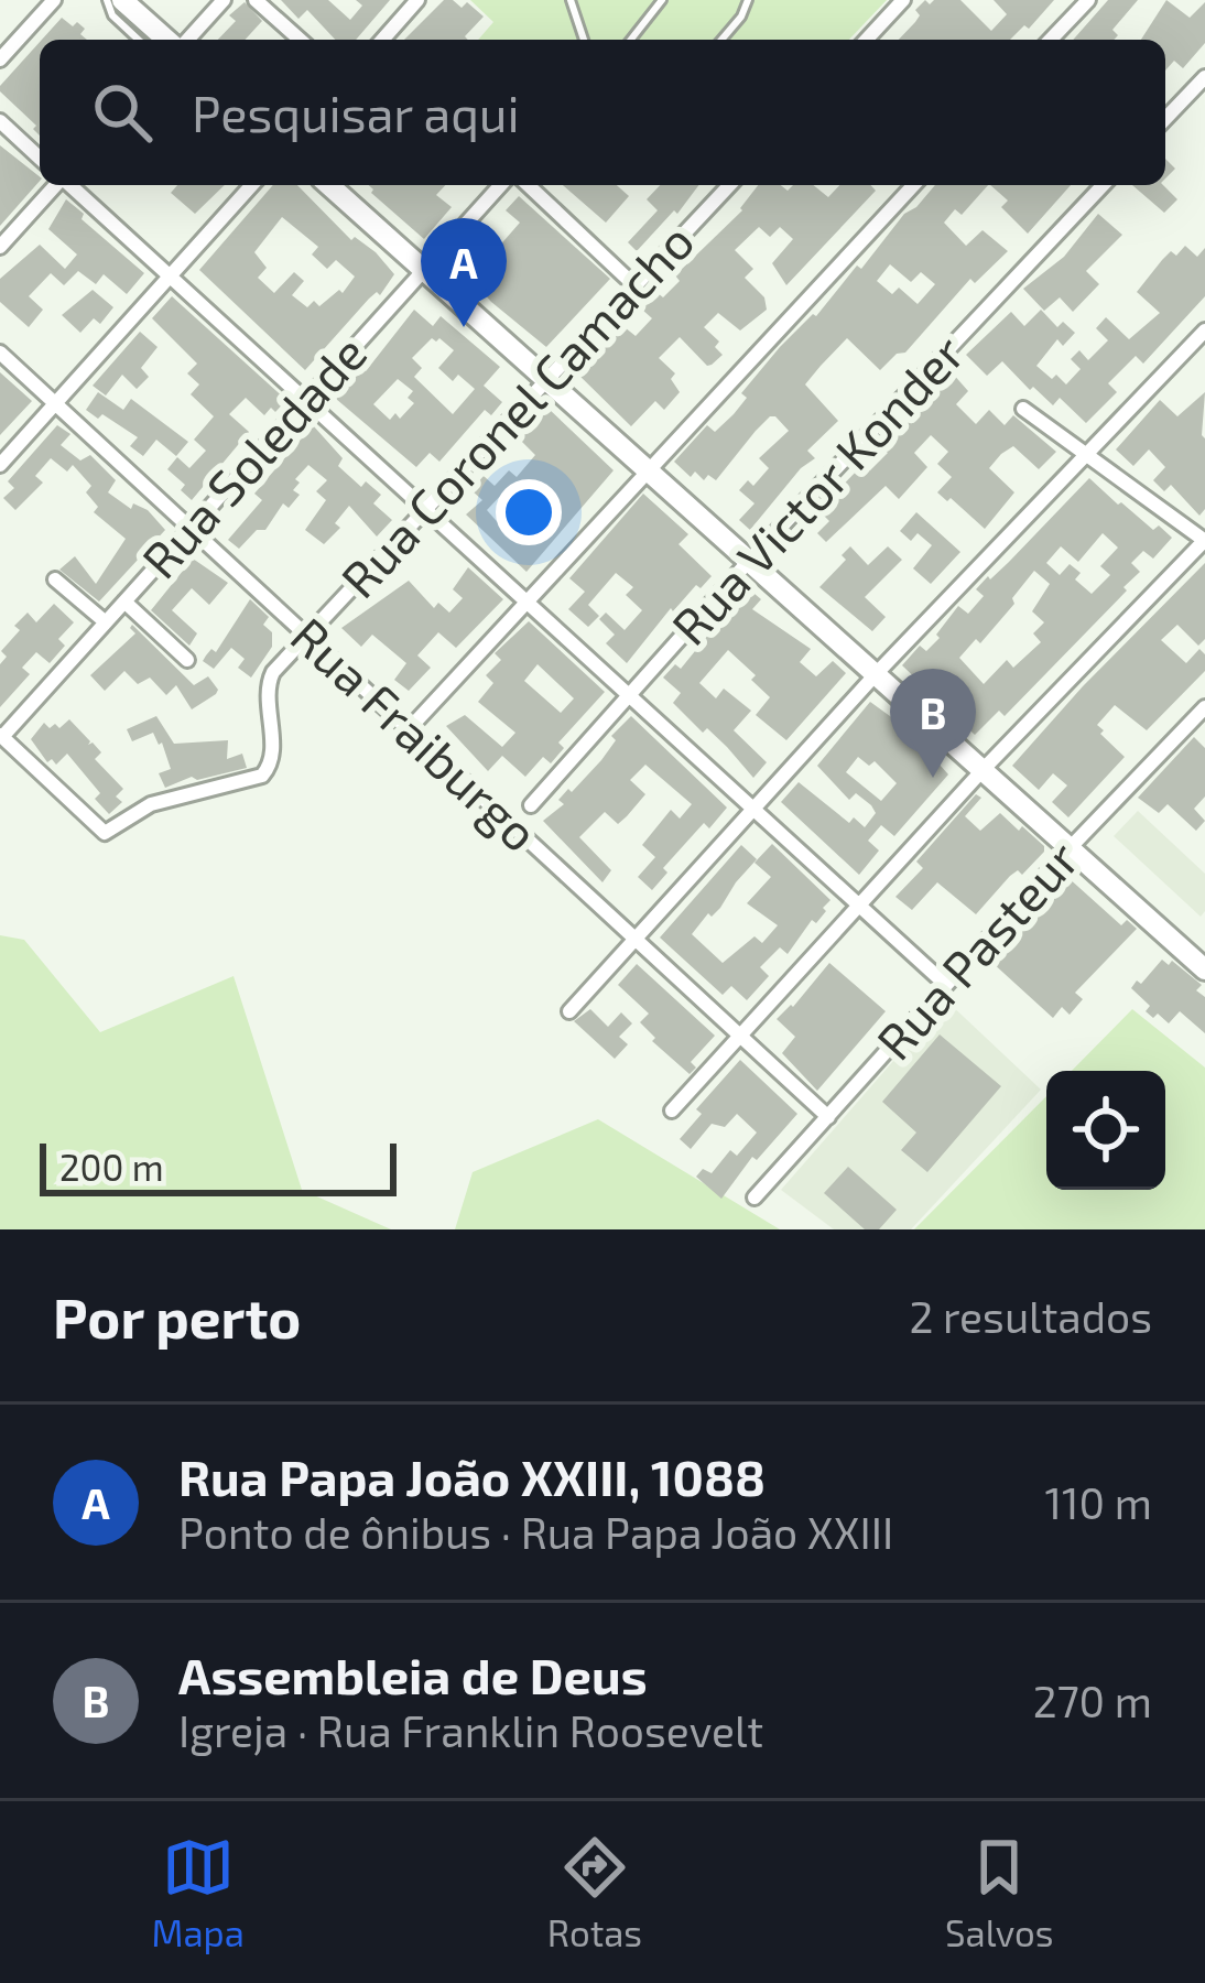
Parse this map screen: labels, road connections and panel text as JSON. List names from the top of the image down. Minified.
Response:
{"streets":{"street":["Rua Coronel Camacho","Rua Soledade","Rua Victor Konder","Rua Fraiburgo","Rua Pasteur"]},"crossings":[["Rua Coronel Camacho","Rua Soledade"],["Rua Coronel Camacho","Rua Fraiburgo"],["Rua Soledade","Rua Fraiburgo"],["Rua Fraiburgo","Rua Pasteur"]],"scale_bar":"200 m","page":{"search":"Pesquisar aqui","pins":["A","B"],"scale":"200 m","heading":["Por perto","2 resultados"],"list":[{"mark":"A","name":"Rua Papa João XXIII, 1088","note":"Ponto de ônibus · Rua Papa João XXIII","value":"110 m"},{"mark":"B","name":"Assembleia de Deus","note":"Igreja · Rua Franklin Roosevelt","value":"270 m"}],"nav":["Mapa","Rotas","Salvos"]}}
